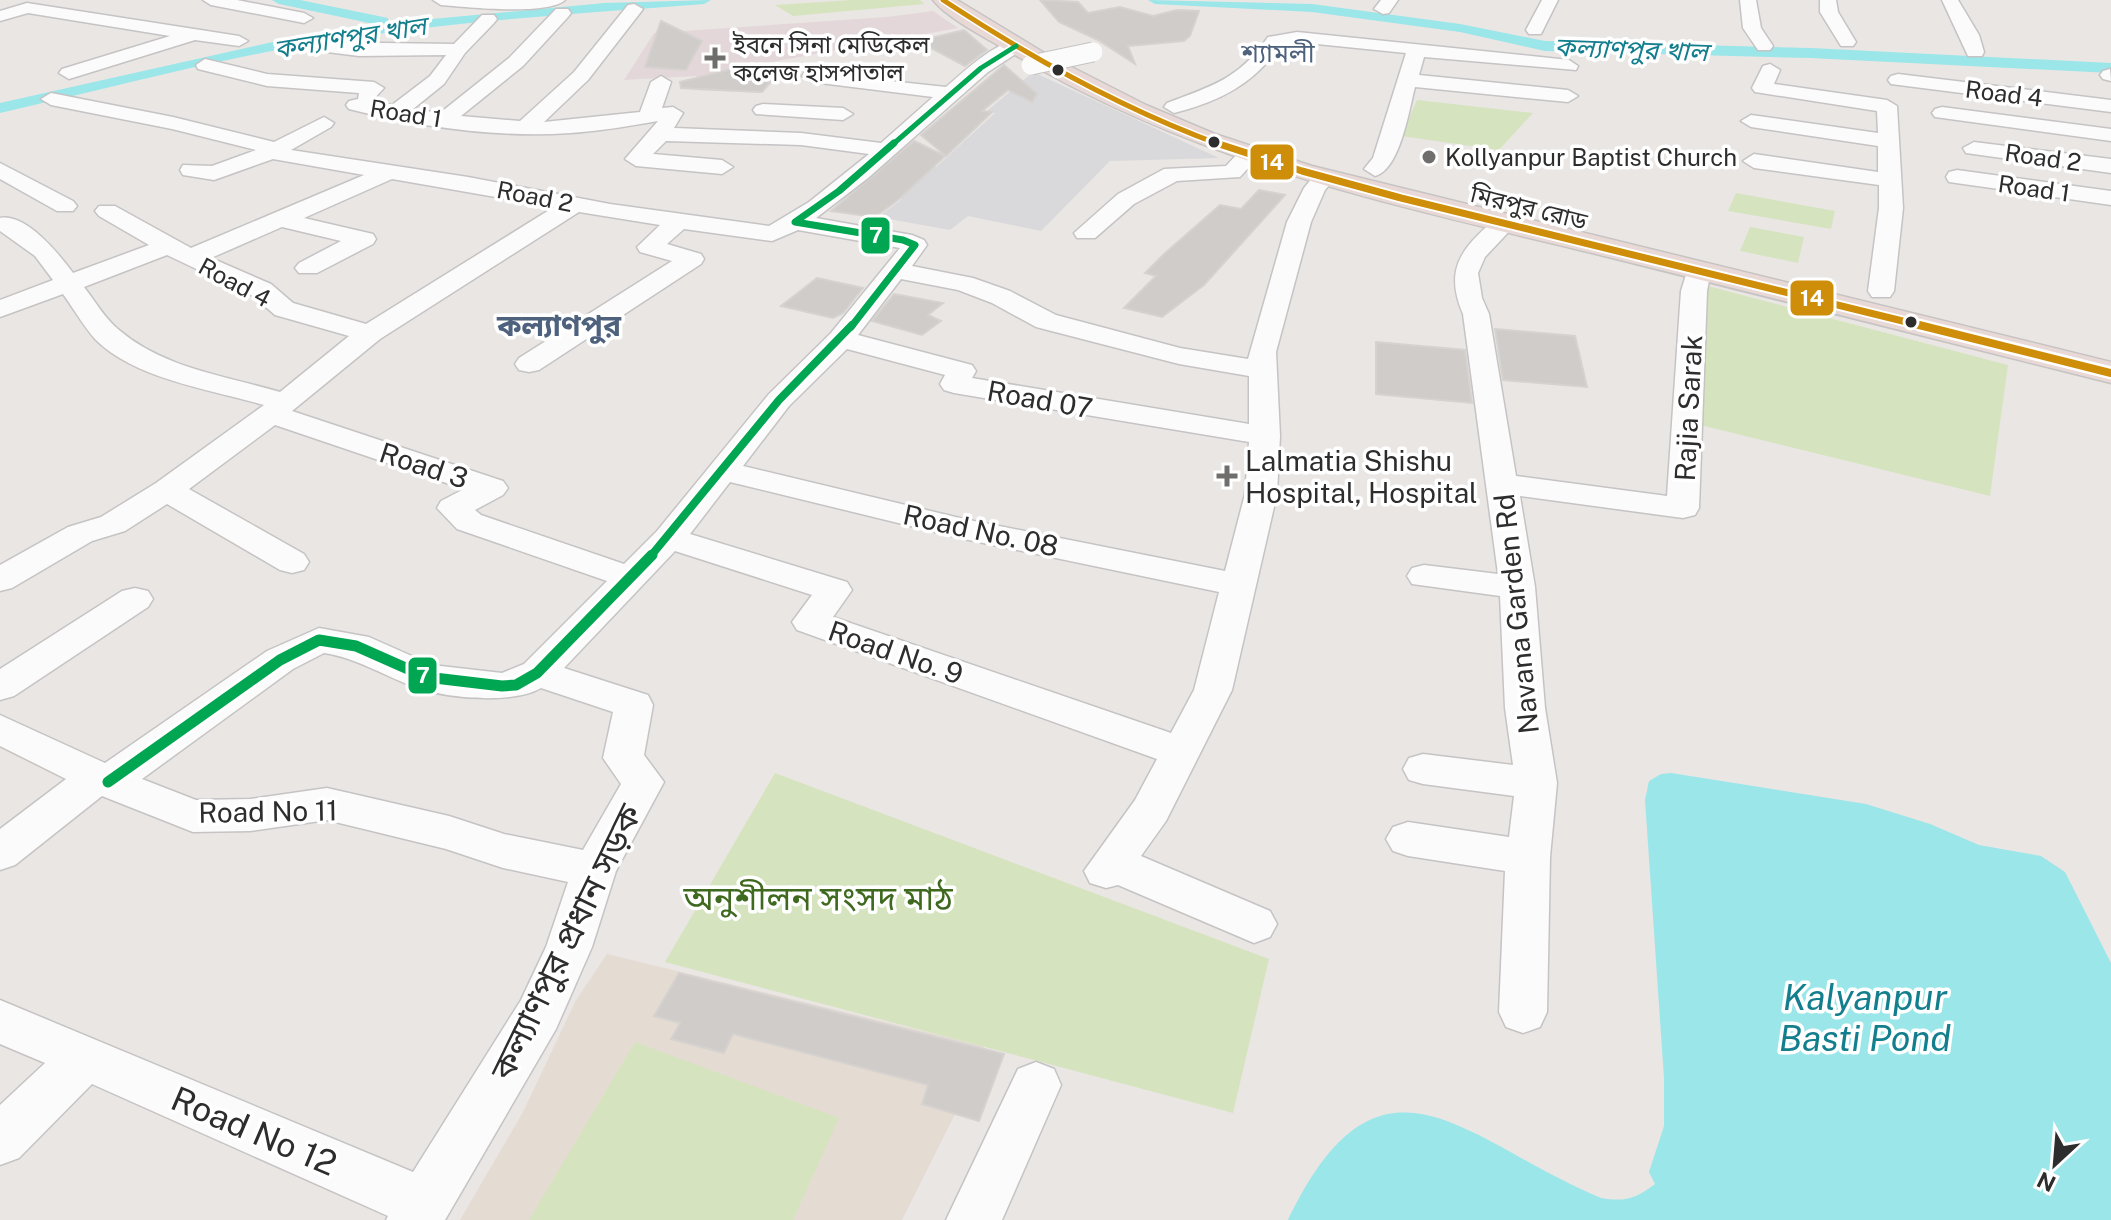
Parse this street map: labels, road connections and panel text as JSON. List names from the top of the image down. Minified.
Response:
{"streets":{"highway":["মিরপুর রোড"],"street":["Road 4","Road 1","Road 2","Road 07","Rajia Sarak","Road 3","Road No. 08","Navana Garden Rd","Road No. 9","Road No 11","কল্যাণপুর প্রধান সড়ক","Road No 12"]},"crossings":[["মিরপুর রোড","Rajia Sarak"],["মিরপুর রোড","Navana Garden Rd"],["Rajia Sarak","Navana Garden Rd"],["Road No 11","কল্যাণপুর প্রধান সড়ক"],["কল্যাণপুর প্রধান সড়ক","Road No 12"]],"districts":["শ্যামলী","কল্যাণপুর"],"water":["কল্যাণপুর খাল","Kalyanpur Basti Pond"],"parks":["অনুশীলন সংসদ মাঠ"],"places":{"health":["ইবনে সিনা মেডিকেল কলেজ হাসপাতাল","Lalmatia Shishu Hospital, Hospital"],"other":["Kollyanpur Baptist Church"]},"lines":["transit line 14","transit line 7"],"north":"bottom left"}
